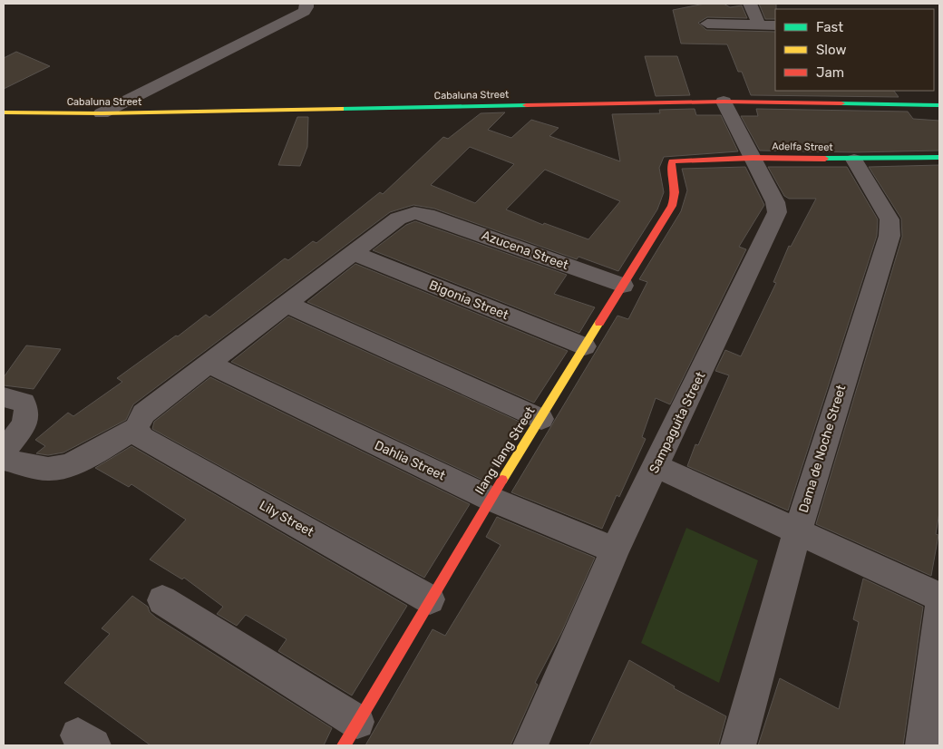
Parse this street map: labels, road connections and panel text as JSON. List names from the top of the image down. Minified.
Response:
{"streets":{"main road":["Cabaluna Street","Adelfa Street","Ilang Ilang Street"],"street":["Azucena Street","Bigonia Street","Sampaguita Street","Dama de Noche Street","Dahlia Street","Lily Street"]},"crossings":[["Cabaluna Street","Sampaguita Street"],["Adelfa Street","Sampaguita Street"],["Adelfa Street","Dama de Noche Street"],["Adelfa Street","Ilang Ilang Street"],["Azucena Street","Bigonia Street"],["Azucena Street","Ilang Ilang Street"],["Bigonia Street","Ilang Ilang Street"],["Sampaguita Street","Dahlia Street"],["Ilang Ilang Street","Dahlia Street"],["Ilang Ilang Street","Lily Street"]],"legend":["Fast","Slow","Jam"]}
